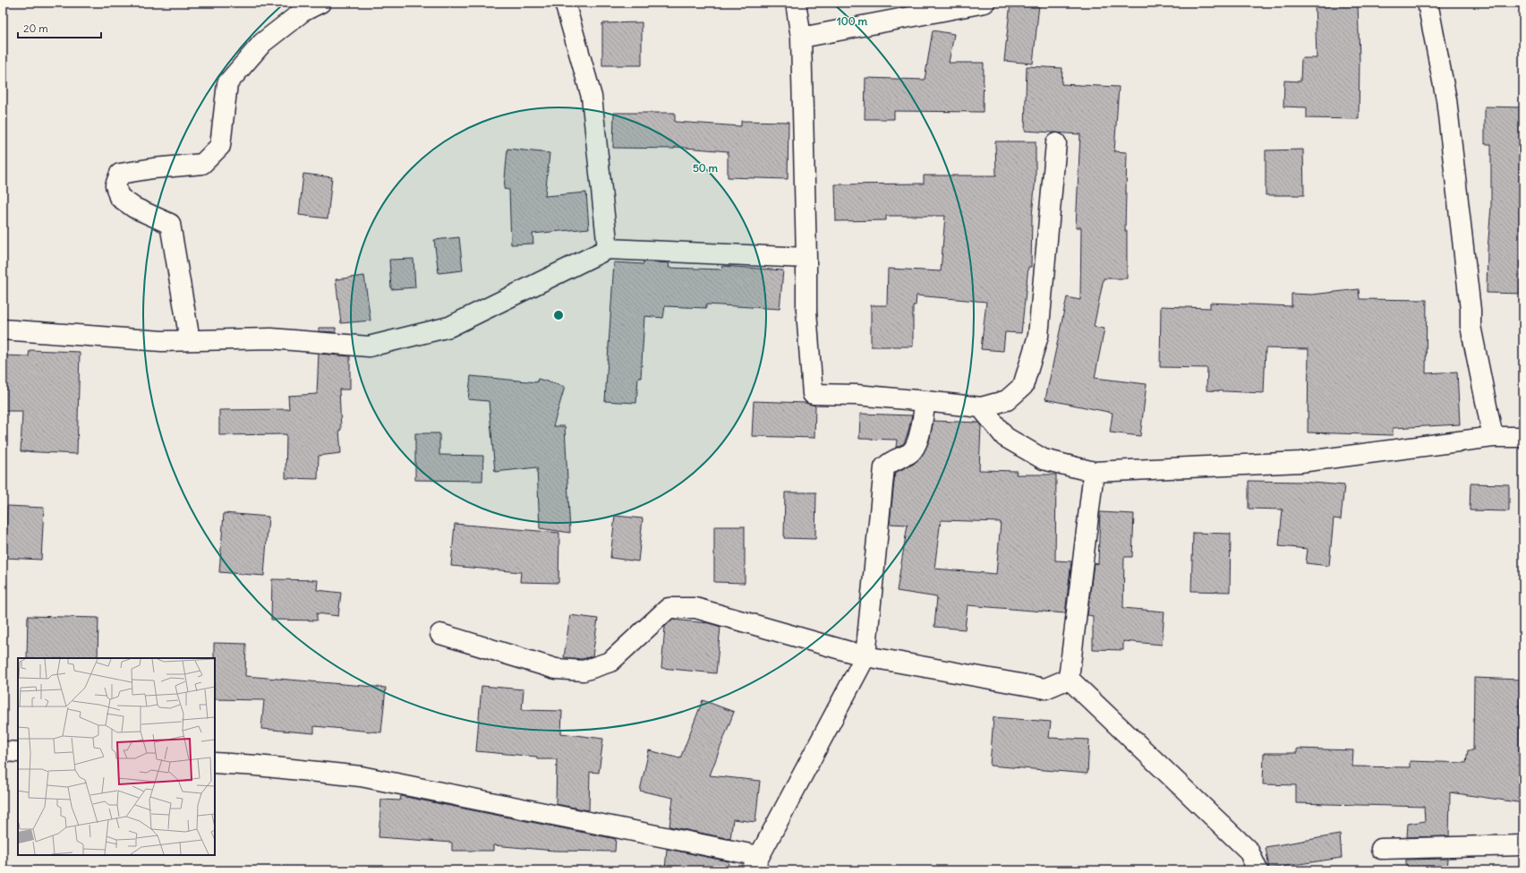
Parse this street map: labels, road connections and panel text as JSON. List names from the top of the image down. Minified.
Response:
{"scale_bar":"20 m","rings":["100 m","50 m"]}
